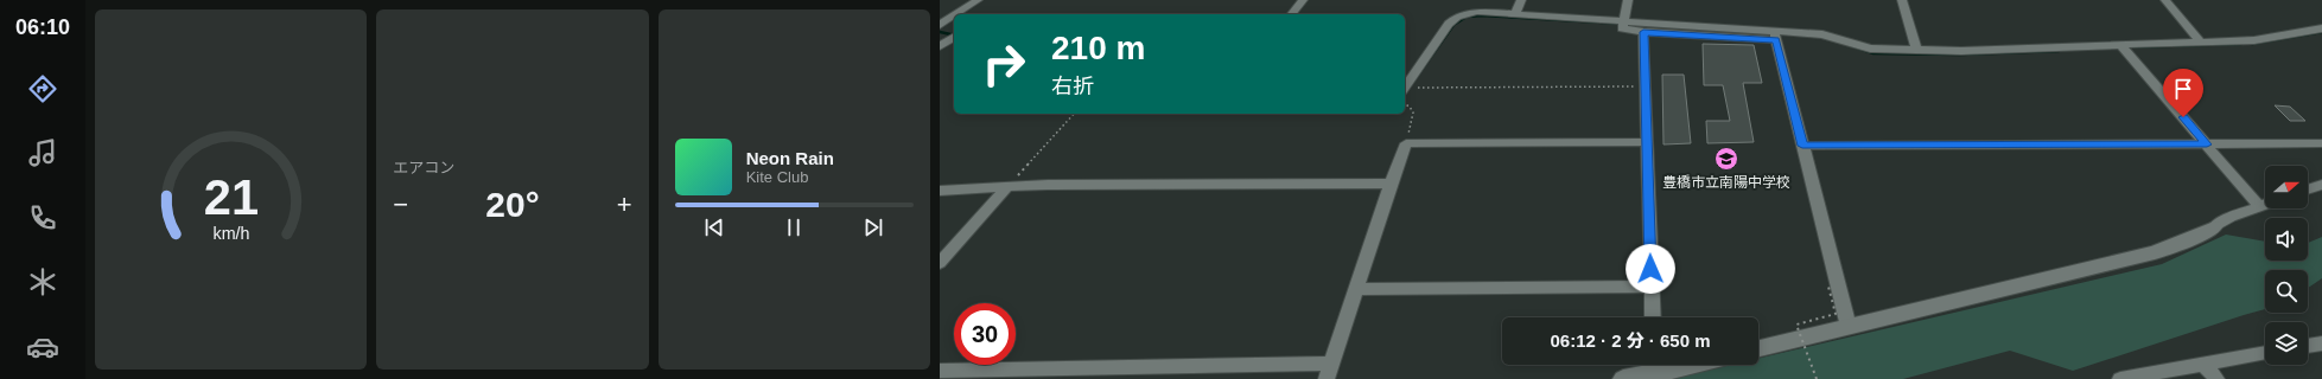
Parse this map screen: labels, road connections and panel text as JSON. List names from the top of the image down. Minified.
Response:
{"places":{"school or university":["豊橋市立南陽中学校"]},"north":"right","page":{"tabs":"06:10","tile":"エアコン","turn":["210 m","右折"],"song":["Neon Rain","Kite Club"],"heat":["−","20°","+"],"limit":"30","trip":"06:12 · 2 分 · 650 m","gauge":["21","km/h"]}}
